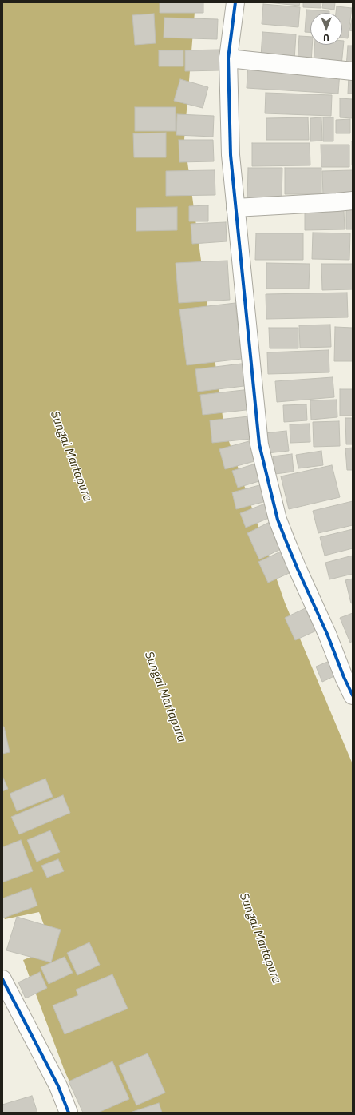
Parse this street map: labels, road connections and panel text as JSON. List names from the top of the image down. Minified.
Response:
{"water":["Sungai Martapura"],"north":"bottom"}
